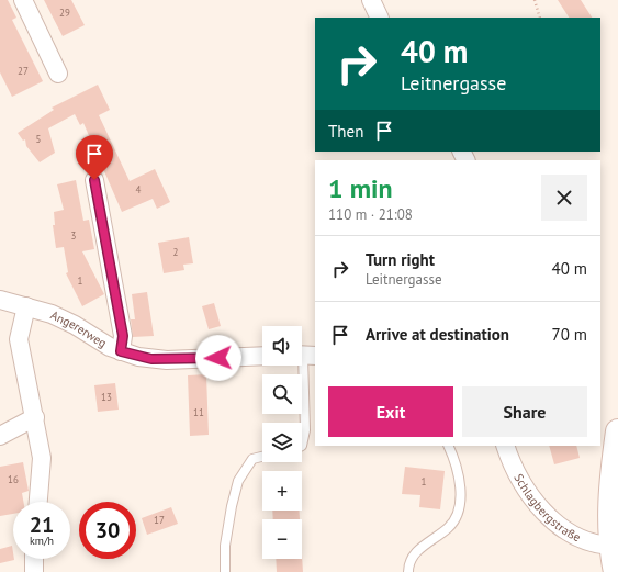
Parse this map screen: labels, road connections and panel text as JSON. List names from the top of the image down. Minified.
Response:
{"streets":{"street":["Angererweg","Schlagbergstraße"]},"house_numbers":["29","27","5","4","3","2","1","13","11","16","1","17"],"page":{"turn":["40 m","Leitnergasse"],"then":"Then","heading":["1 min","110 m · 21:08"],"list":[{"name":"Turn right","note":"Leitnergasse","value":"40 m"},{"name":"Arrive at destination","value":"70 m"}],"map_buttons":["+","−"],"buttons":["Exit","Share"],"speed":"21 km/h","limit":"30"}}
